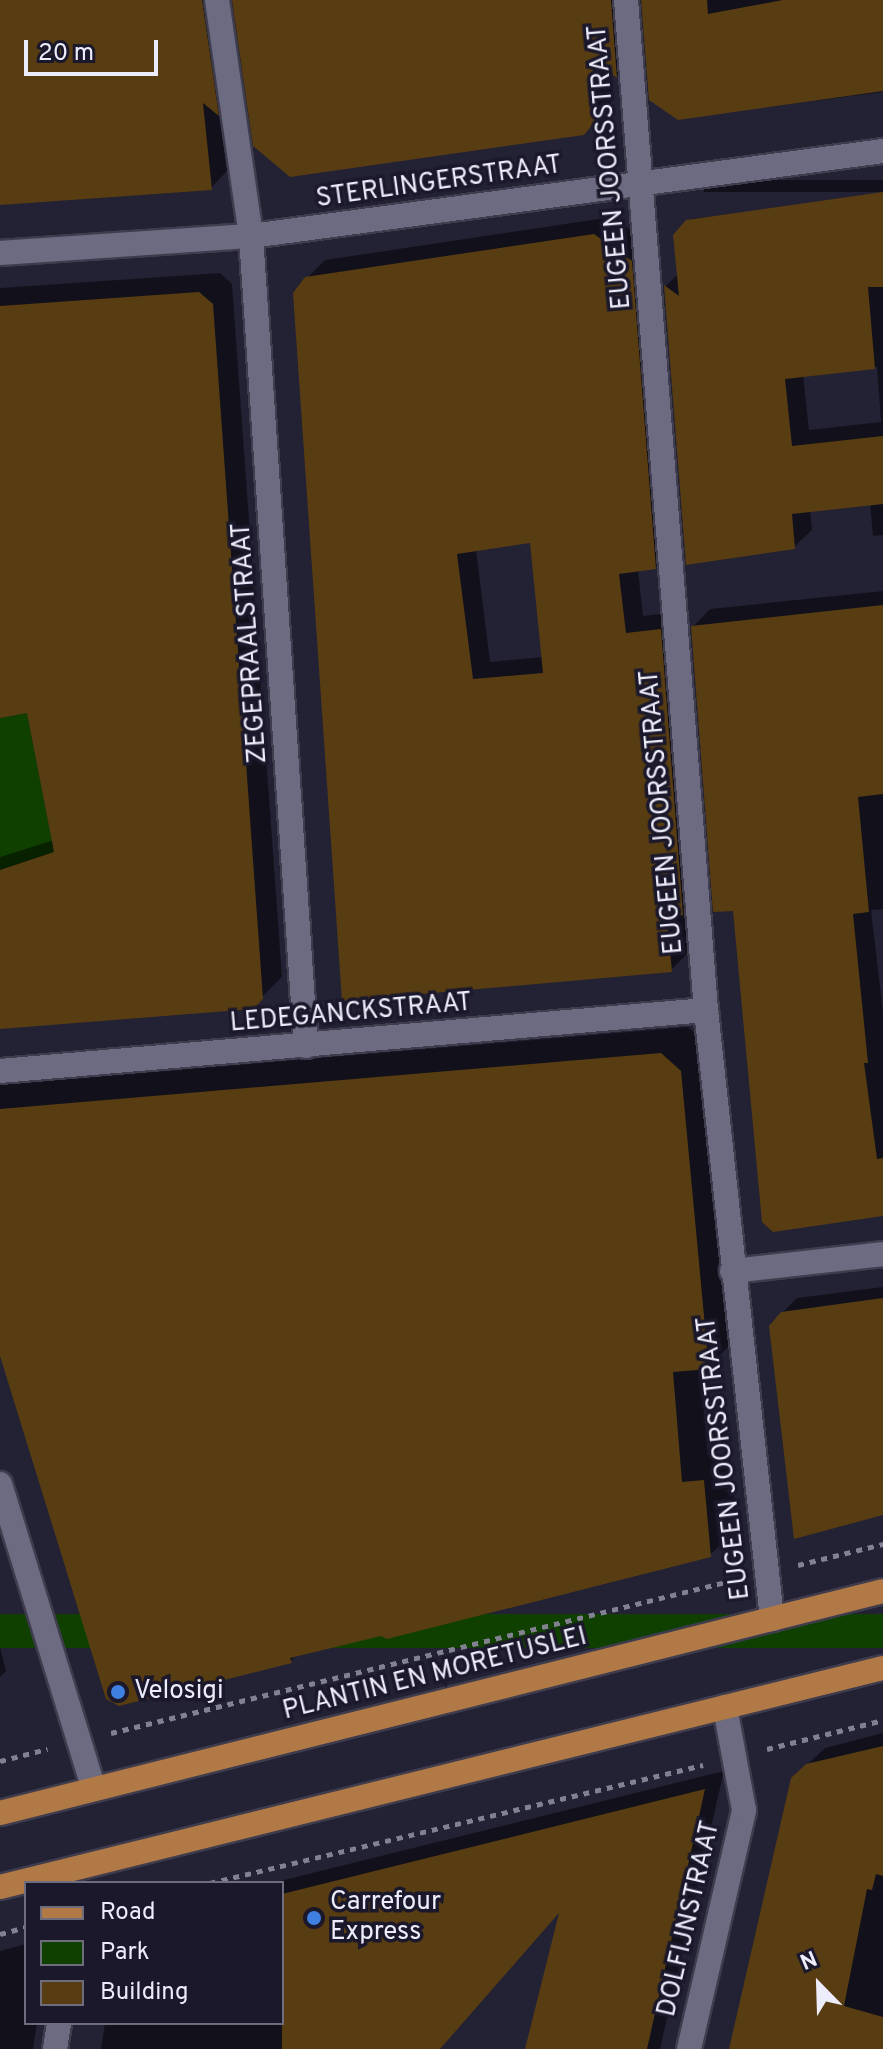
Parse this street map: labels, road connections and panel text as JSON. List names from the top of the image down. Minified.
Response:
{"streets":{"main road":["PLANTIN EN MORETUSLEI"],"street":["EUGEEN JOORSSTRAAT","STERLINGERSTRAAT","ZEGEPRAALSTRAAT","LEDEGANCKSTRAAT","DOLFIJNSTRAAT"]},"crossings":[["EUGEEN JOORSSTRAAT","STERLINGERSTRAAT"],["EUGEEN JOORSSTRAAT","LEDEGANCKSTRAAT"],["EUGEEN JOORSSTRAAT","PLANTIN EN MORETUSLEI"],["STERLINGERSTRAAT","ZEGEPRAALSTRAAT"],["ZEGEPRAALSTRAAT","LEDEGANCKSTRAAT"]],"places":["Velosigi","Carrefour Express"],"legend":["Road","Park","Building"],"scale_bar":"20 m","north":"top left"}
